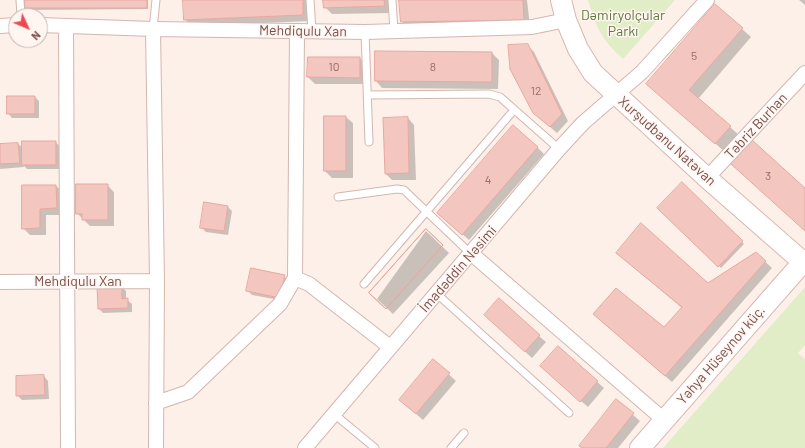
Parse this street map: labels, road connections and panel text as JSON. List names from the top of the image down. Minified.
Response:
{"streets":{"main road":["Xurşudbanu Natəvan","Yəhya Hüseynov küç."],"street":["Mehdiqulu Xan","Təbriz Burhan","İmadəddin Nəsimi"]},"crossings":[["Mehdiqulu Xan","Xurşudbanu Natəvan"],["Təbriz Burhan","Xurşudbanu Natəvan"],["Xurşudbanu Natəvan","İmadəddin Nəsimi"],["Xurşudbanu Natəvan","Yəhya Hüseynov küç."]],"parks":["Dəmiryolçular Parkı"],"house_numbers":["5","10","8","12","3","4"],"north":"bottom right"}
